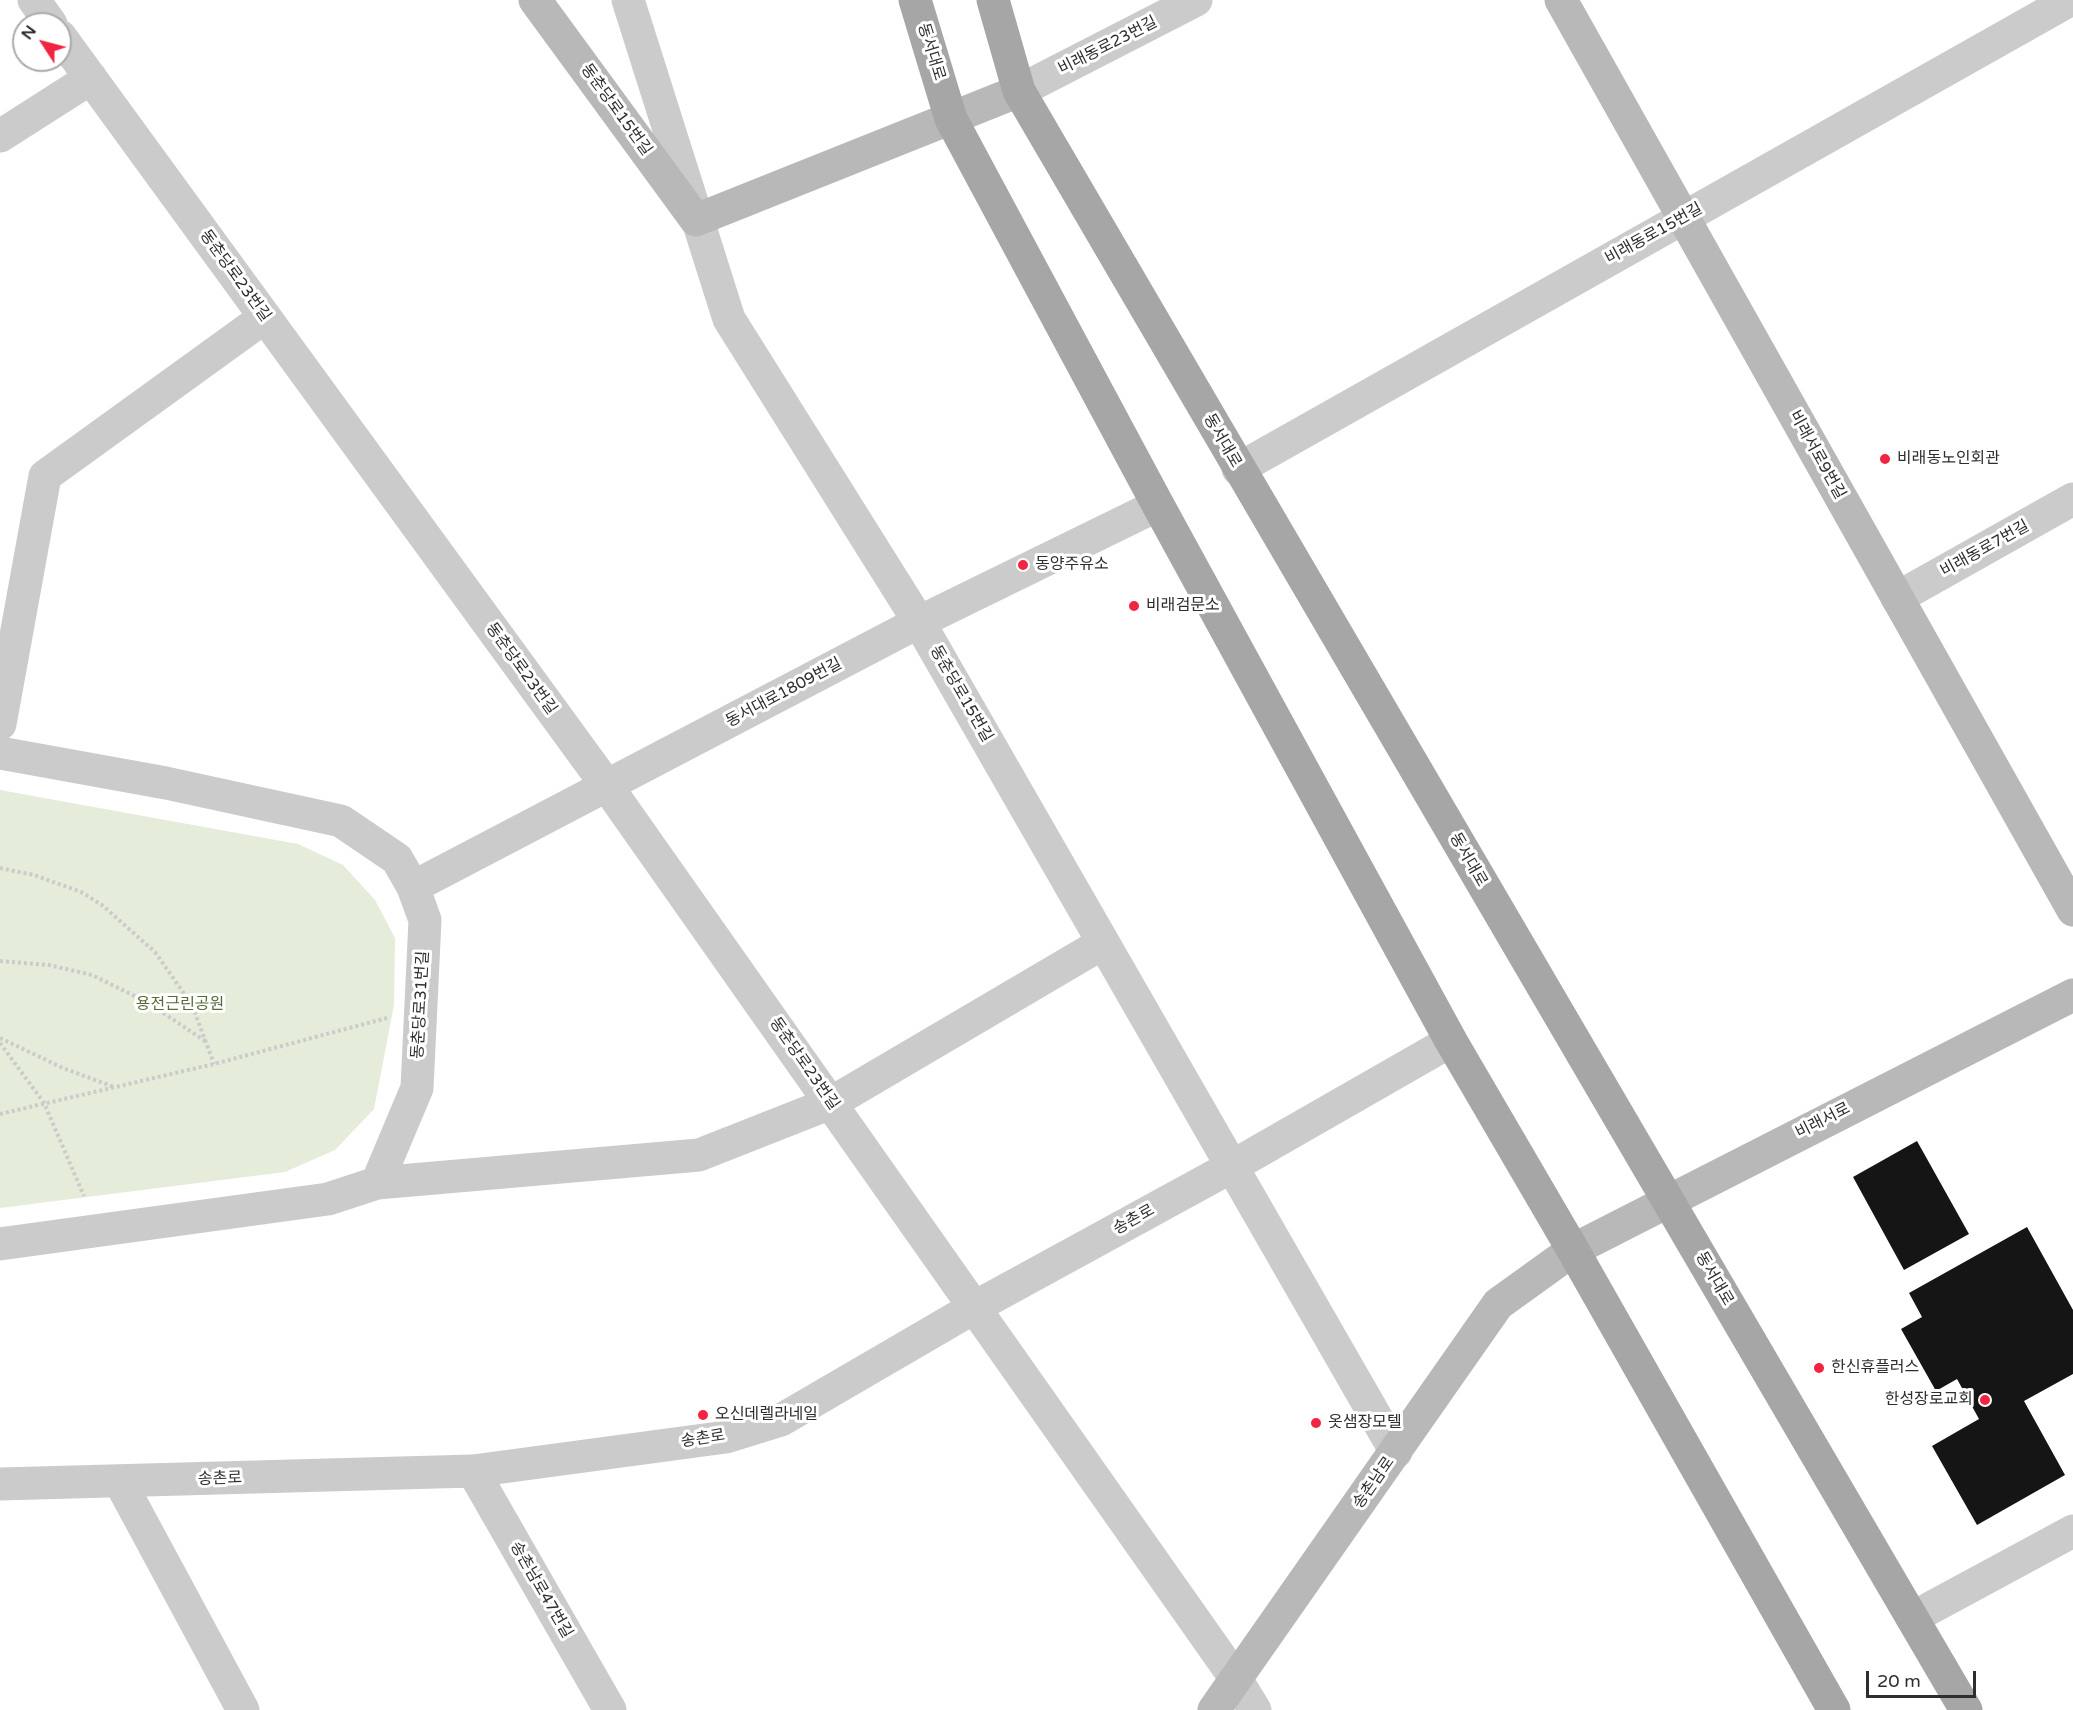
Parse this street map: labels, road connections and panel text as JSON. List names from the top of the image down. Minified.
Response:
{"streets":{"main road":["동서대로"],"street":["비래동로23번길","동춘당로15번길","비래동로15번길","동춘당로23번길","비래서로9번길","비래동로7번길","동서대로1809번길","동춘당로31번길","비래서로","송촌로","송촌남로","송촌남로47번길"]},"crossings":[["비래동로23번길","동서대로"],["동서대로","비래동로15번길"],["동서대로","동서대로1809번길"],["동서대로","비래서로"],["동서대로","송촌로"],["동서대로","송촌남로"],["동춘당로15번길","동서대로1809번길"],["동춘당로15번길","송촌로"],["동춘당로15번길","송촌남로"],["비래동로15번길","비래서로9번길"],["동춘당로23번길","동서대로1809번길"],["동춘당로23번길","송촌로"],["비래서로9번길","비래동로7번길"],["동서대로1809번길","동춘당로31번길"],["비래서로","송촌남로"],["송촌로","송촌남로47번길"]],"parks":["용전근린공원"],"places":["비래동노인회관","동양주유소","비래검문소","한신휴플러스","한성장로교회","오신데렐라네일","옷샘장모텔"],"scale_bar":"20 m","north":"top left"}
